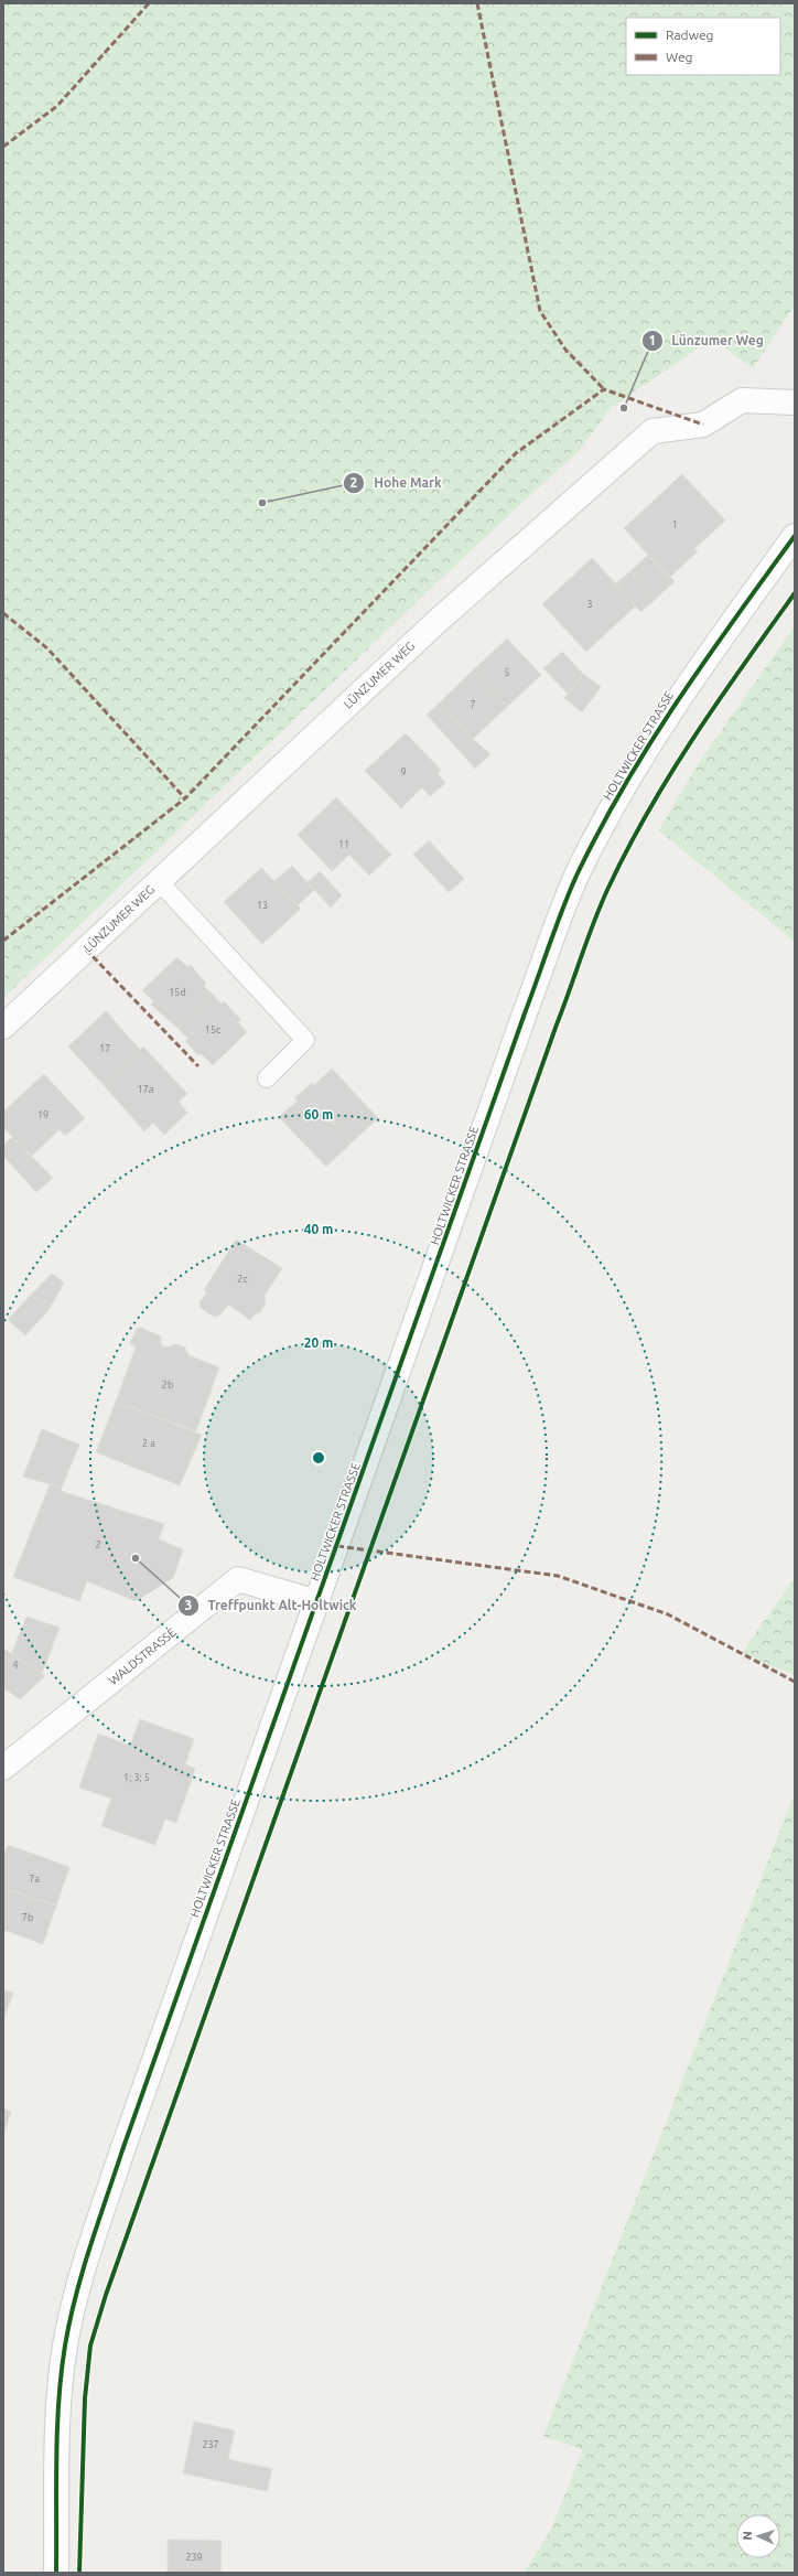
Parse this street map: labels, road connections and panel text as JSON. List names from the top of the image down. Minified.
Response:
{"streets":{"street":["LÜNZUMER WEG","HOLTWICKER STRASSE","WALDSTRASSE"]},"crossings":[["HOLTWICKER STRASSE","WALDSTRASSE"]],"places":["Lünzumer Weg","Hohe Mark","Treffpunkt Alt-Holtwick"],"house_numbers":["1","3","5","7","9","11","13","15d","15c","17","17a","19","2c","2b","2 a","2","4","1; 3; 5","7a","7b","237","239"],"legend":["Radweg","Weg"],"north":"left","rings":["60 m","40 m","20 m"]}
